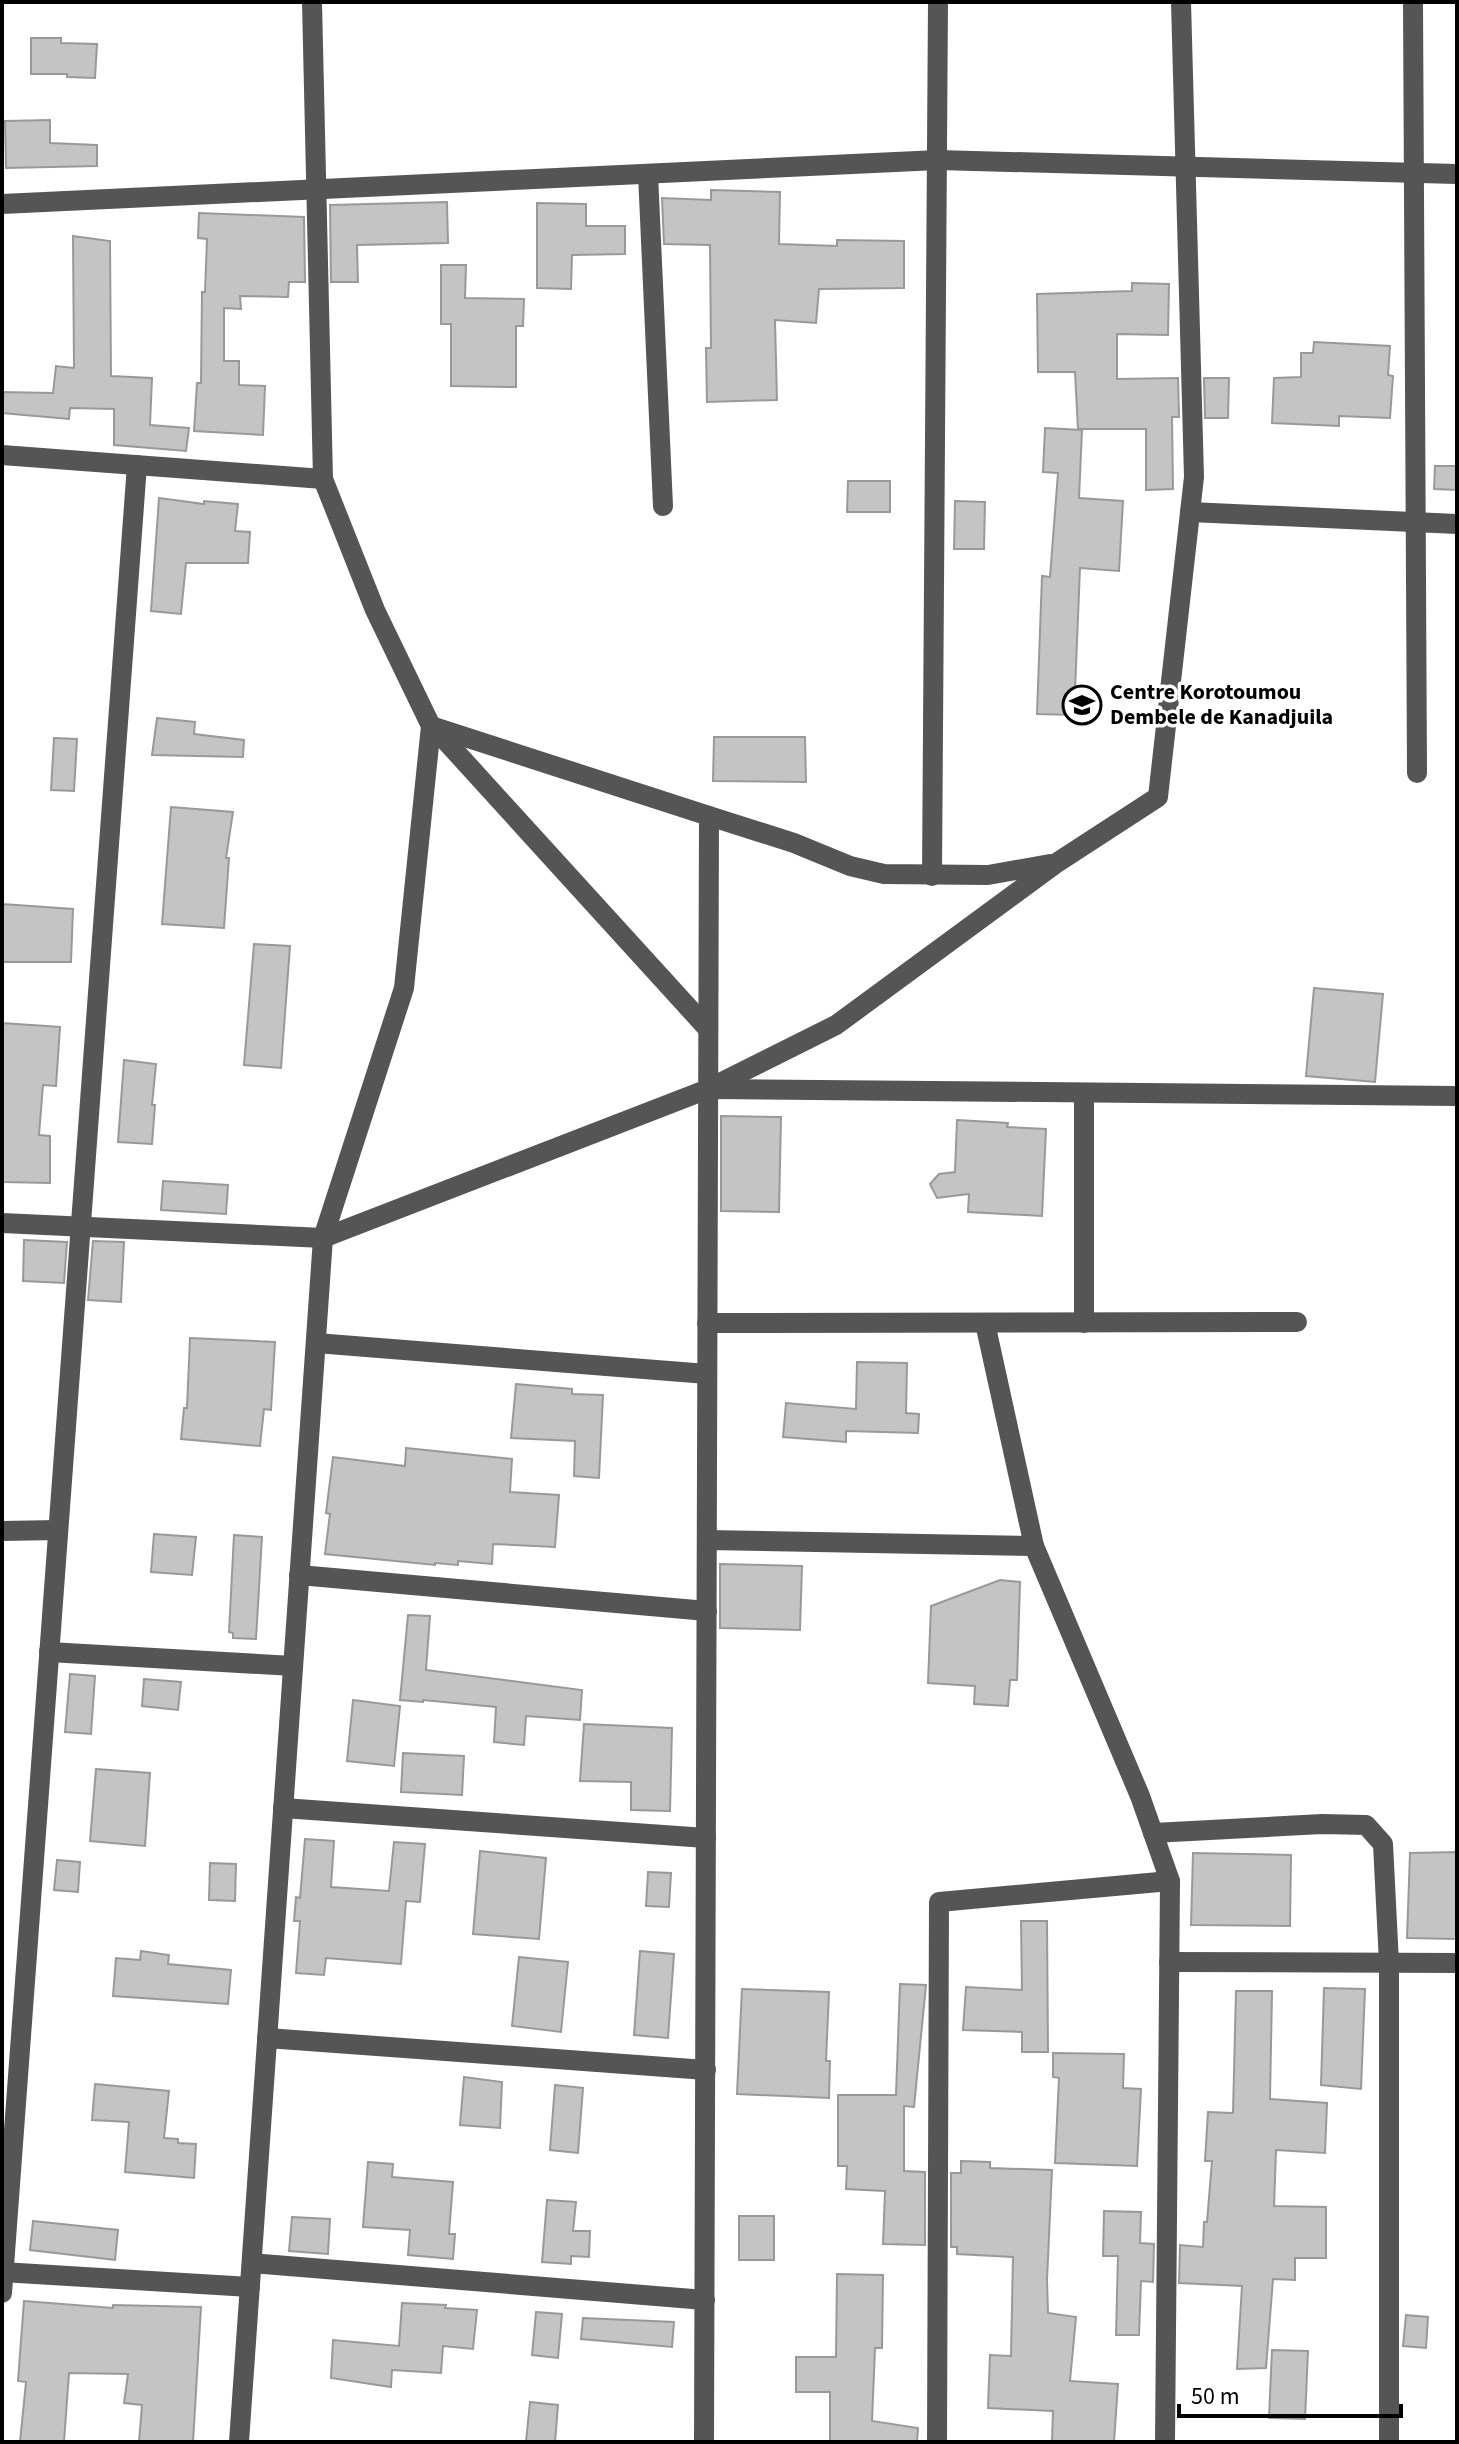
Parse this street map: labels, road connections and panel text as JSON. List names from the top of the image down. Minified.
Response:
{"places":{"school or university":["Centre Korotoumou Dembele de Kanadjuila"]},"scale_bar":"50 m"}
